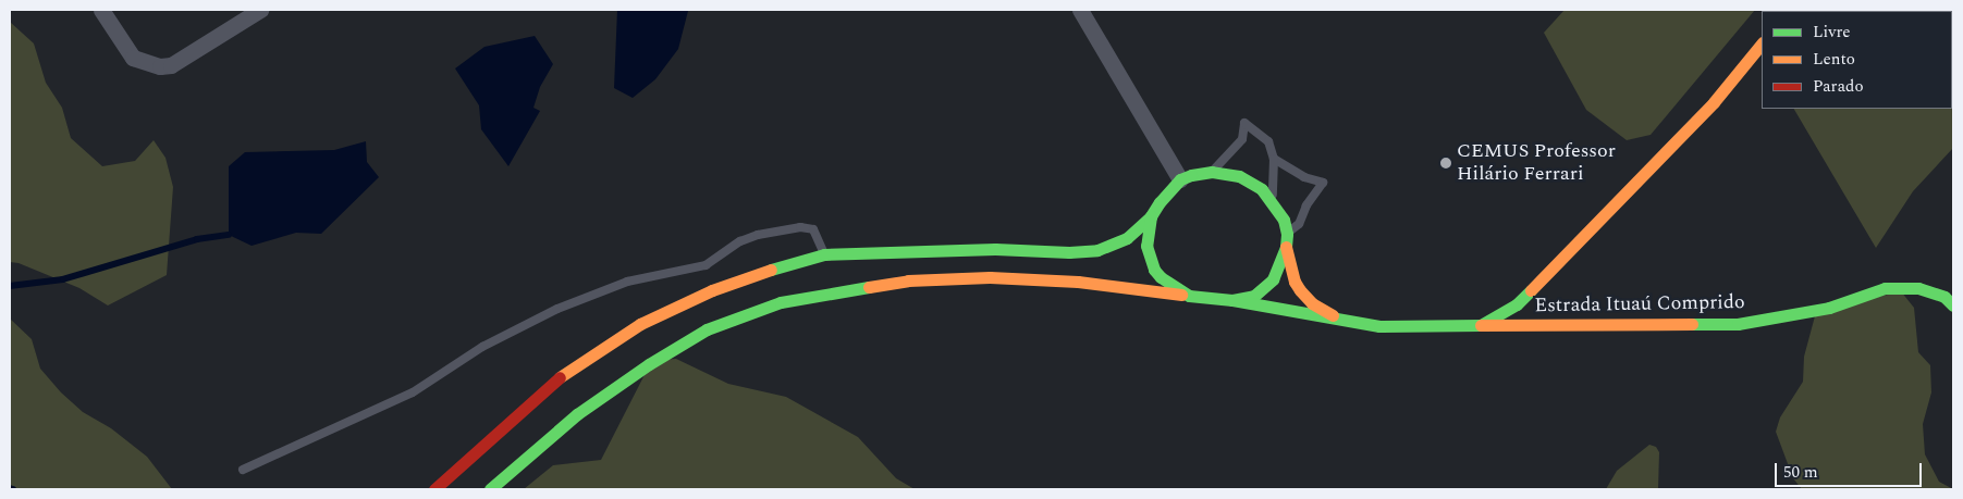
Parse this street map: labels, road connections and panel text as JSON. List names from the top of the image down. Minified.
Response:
{"streets":{"main road":["Estrada Ituaú Comprido"]},"places":["CEMUS Professor Hilário Ferrari"],"legend":["Livre","Lento","Parado"],"scale_bar":"50 m"}
